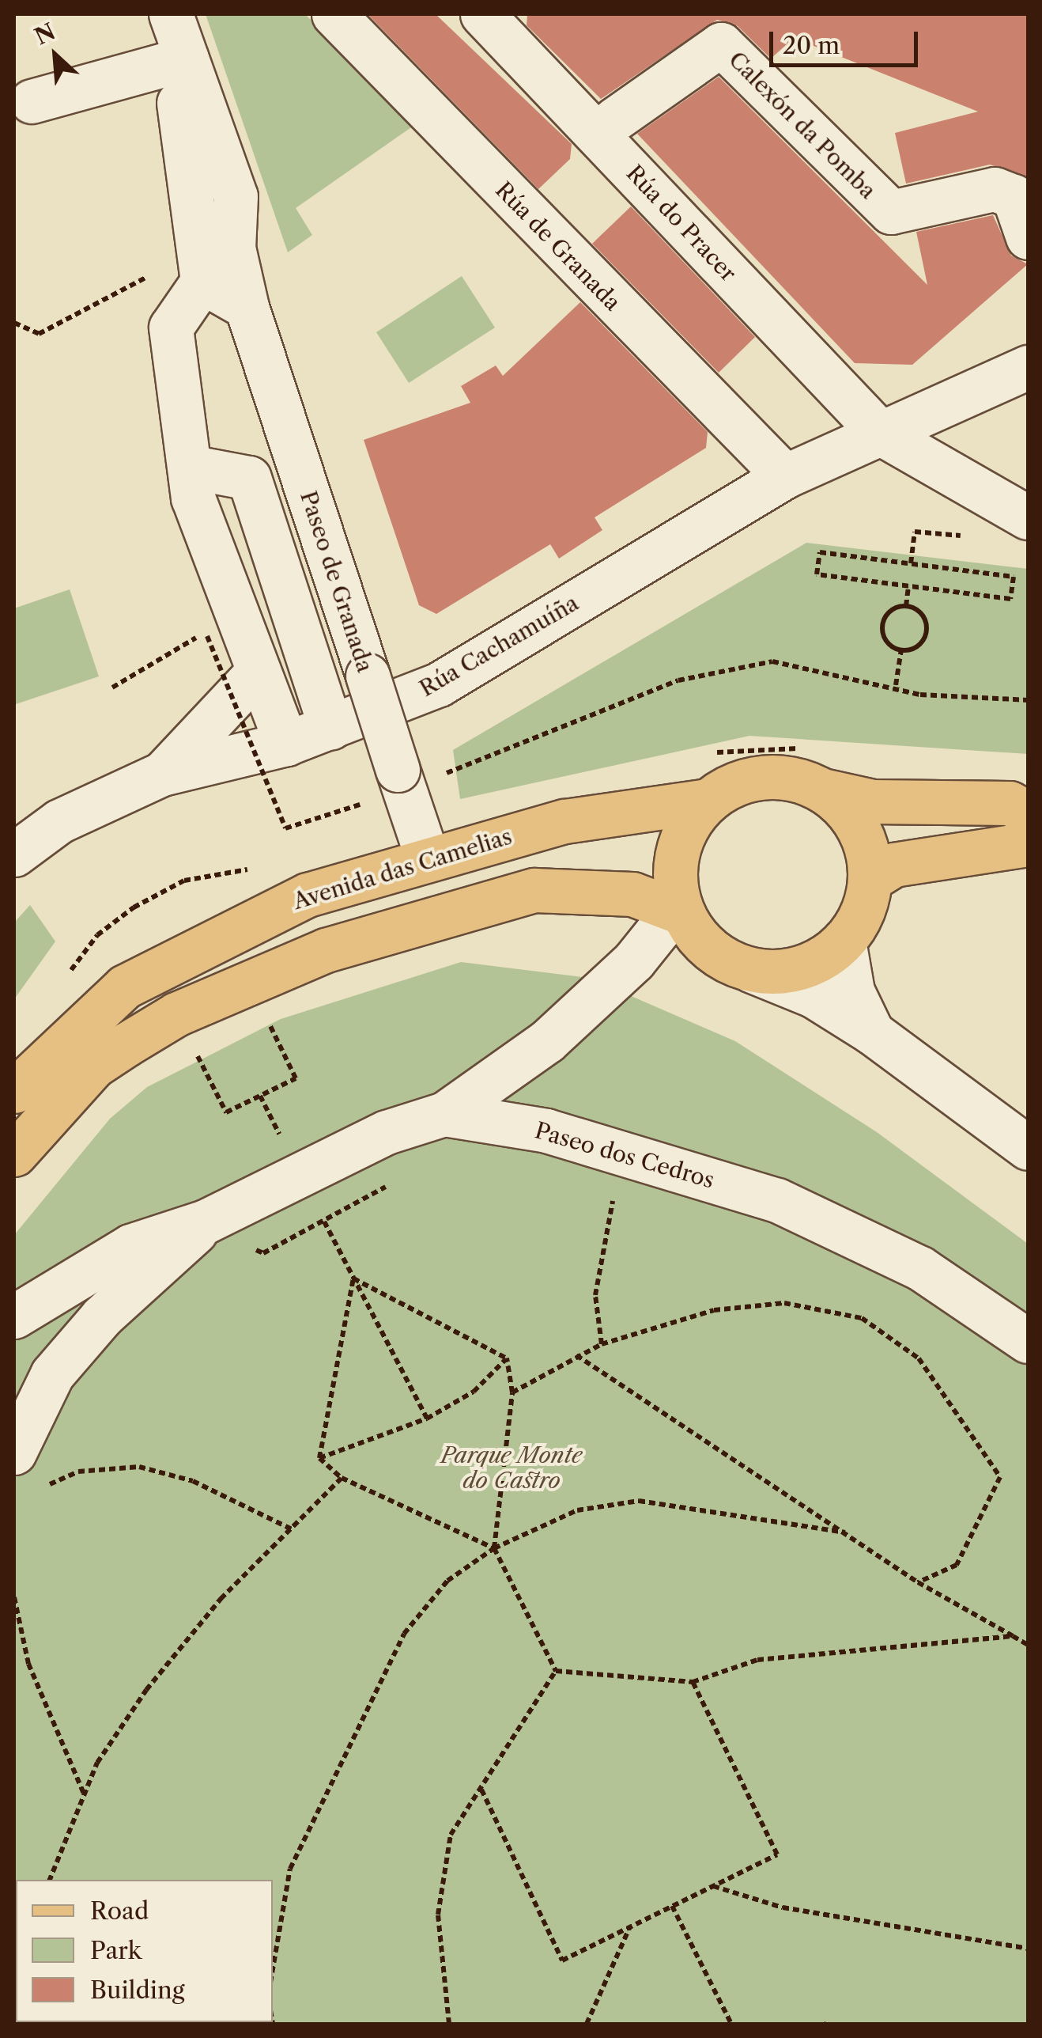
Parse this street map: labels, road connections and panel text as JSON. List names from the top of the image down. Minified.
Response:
{"streets":{"main road":["Avenida das Camelias"],"street":["Calexón da Pomba","Rúa do Pracer","Rúa de Granada","Paseo de Granada","Rúa Cachamuíña","Paseo dos Cedros"]},"crossings":[["Rúa do Pracer","Rúa Cachamuíña"],["Rúa de Granada","Rúa Cachamuíña"],["Paseo de Granada","Avenida das Camelias"]],"parks":["Parque Monte do Castro"],"legend":["Road","Park","Building"],"scale_bar":"20 m","north":"top left"}
